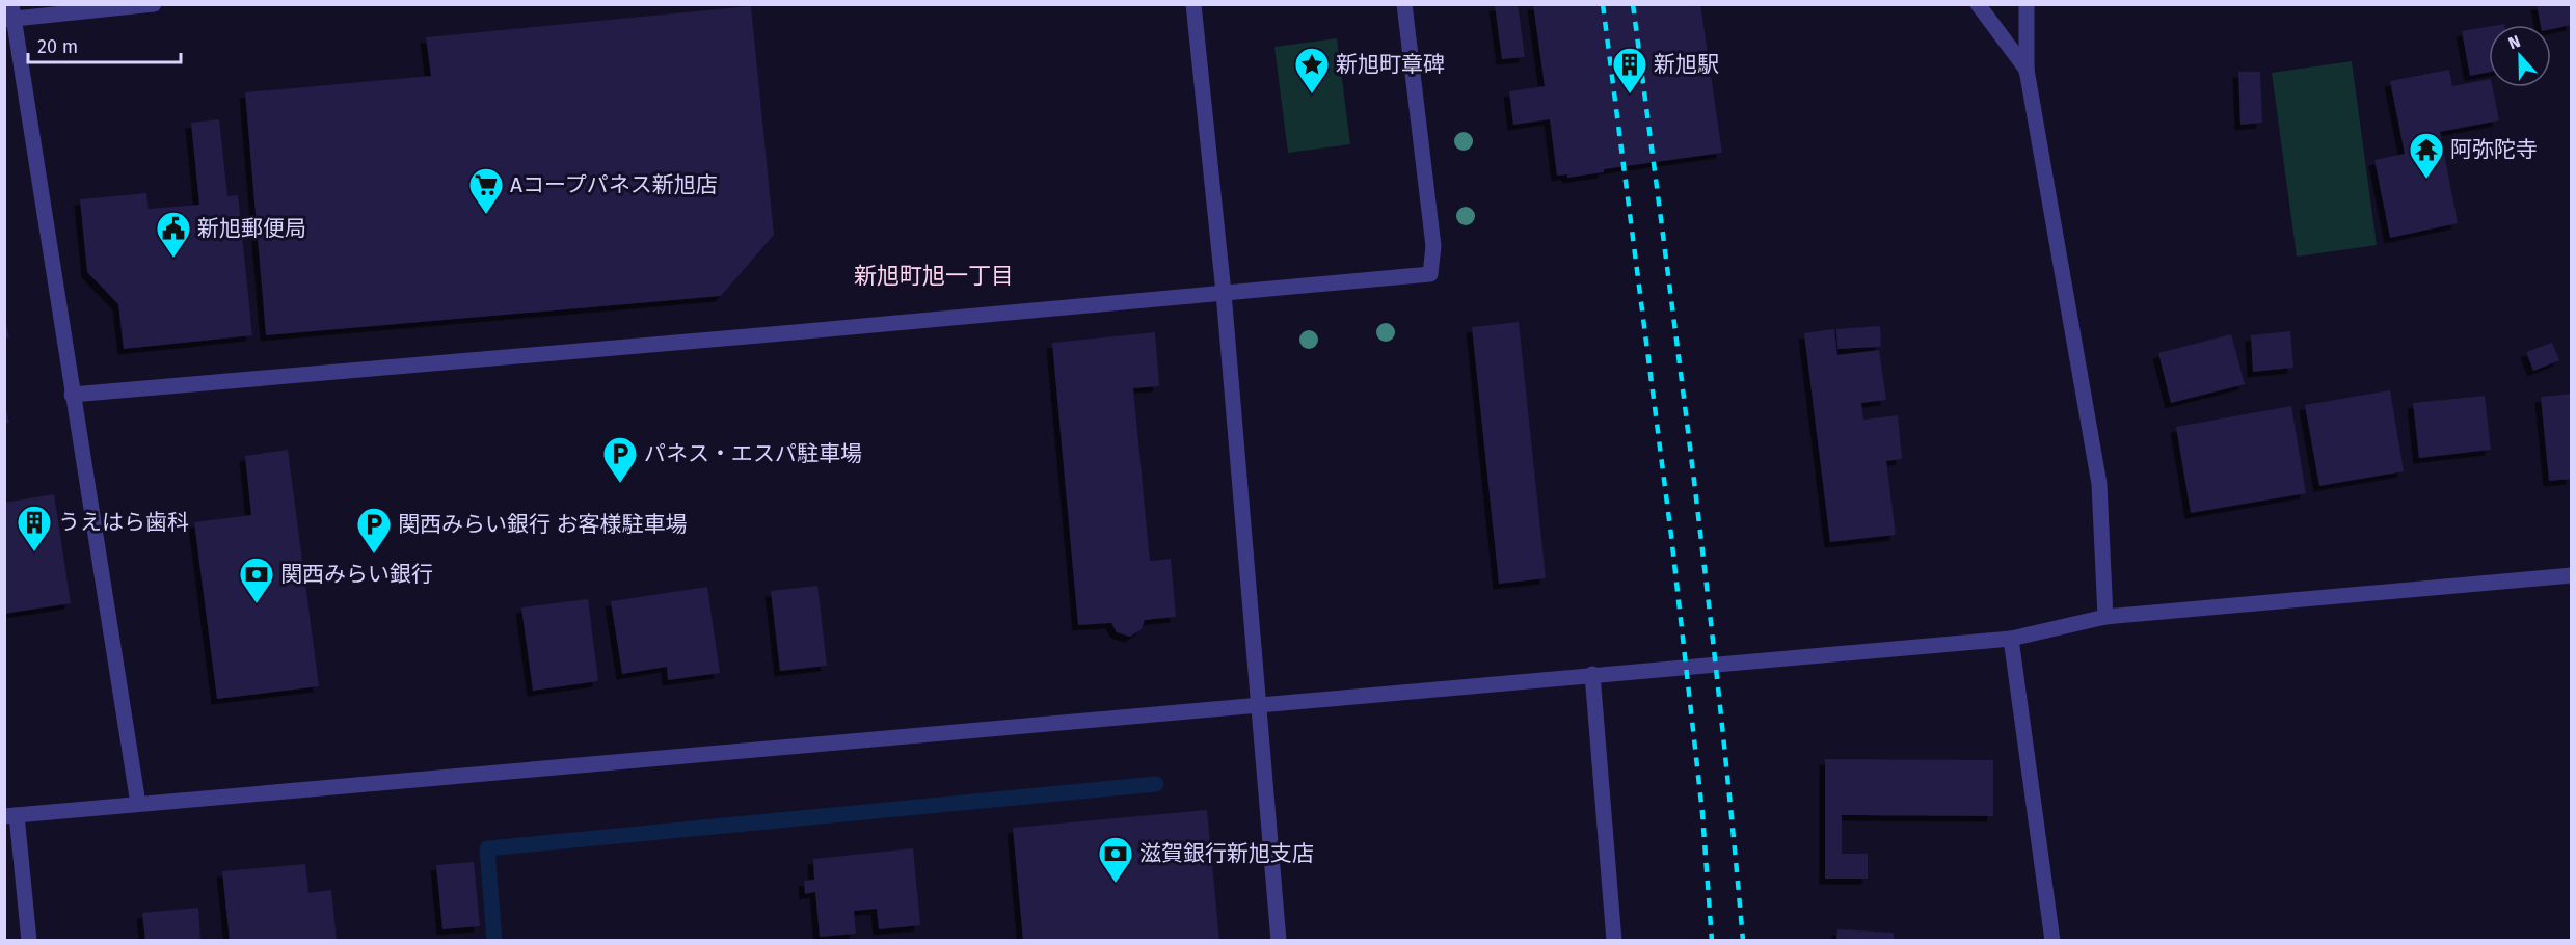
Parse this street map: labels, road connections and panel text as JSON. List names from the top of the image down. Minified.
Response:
{"districts":["新旭町旭一丁目"],"places":{"place":["新旭町章碑"],"building":["新旭駅","うえはら歯科"],"temple":["阿弥陀寺"],"supermarket":["Aコープパネス新旭店"],"public building":["新旭郵便局"],"parking":["パネス・エスパ駐車場","関西みらい銀行 お客様駐車場"],"bank":["関西みらい銀行","滋賀銀行新旭支店"]},"scale_bar":"20 m","north":"top"}
